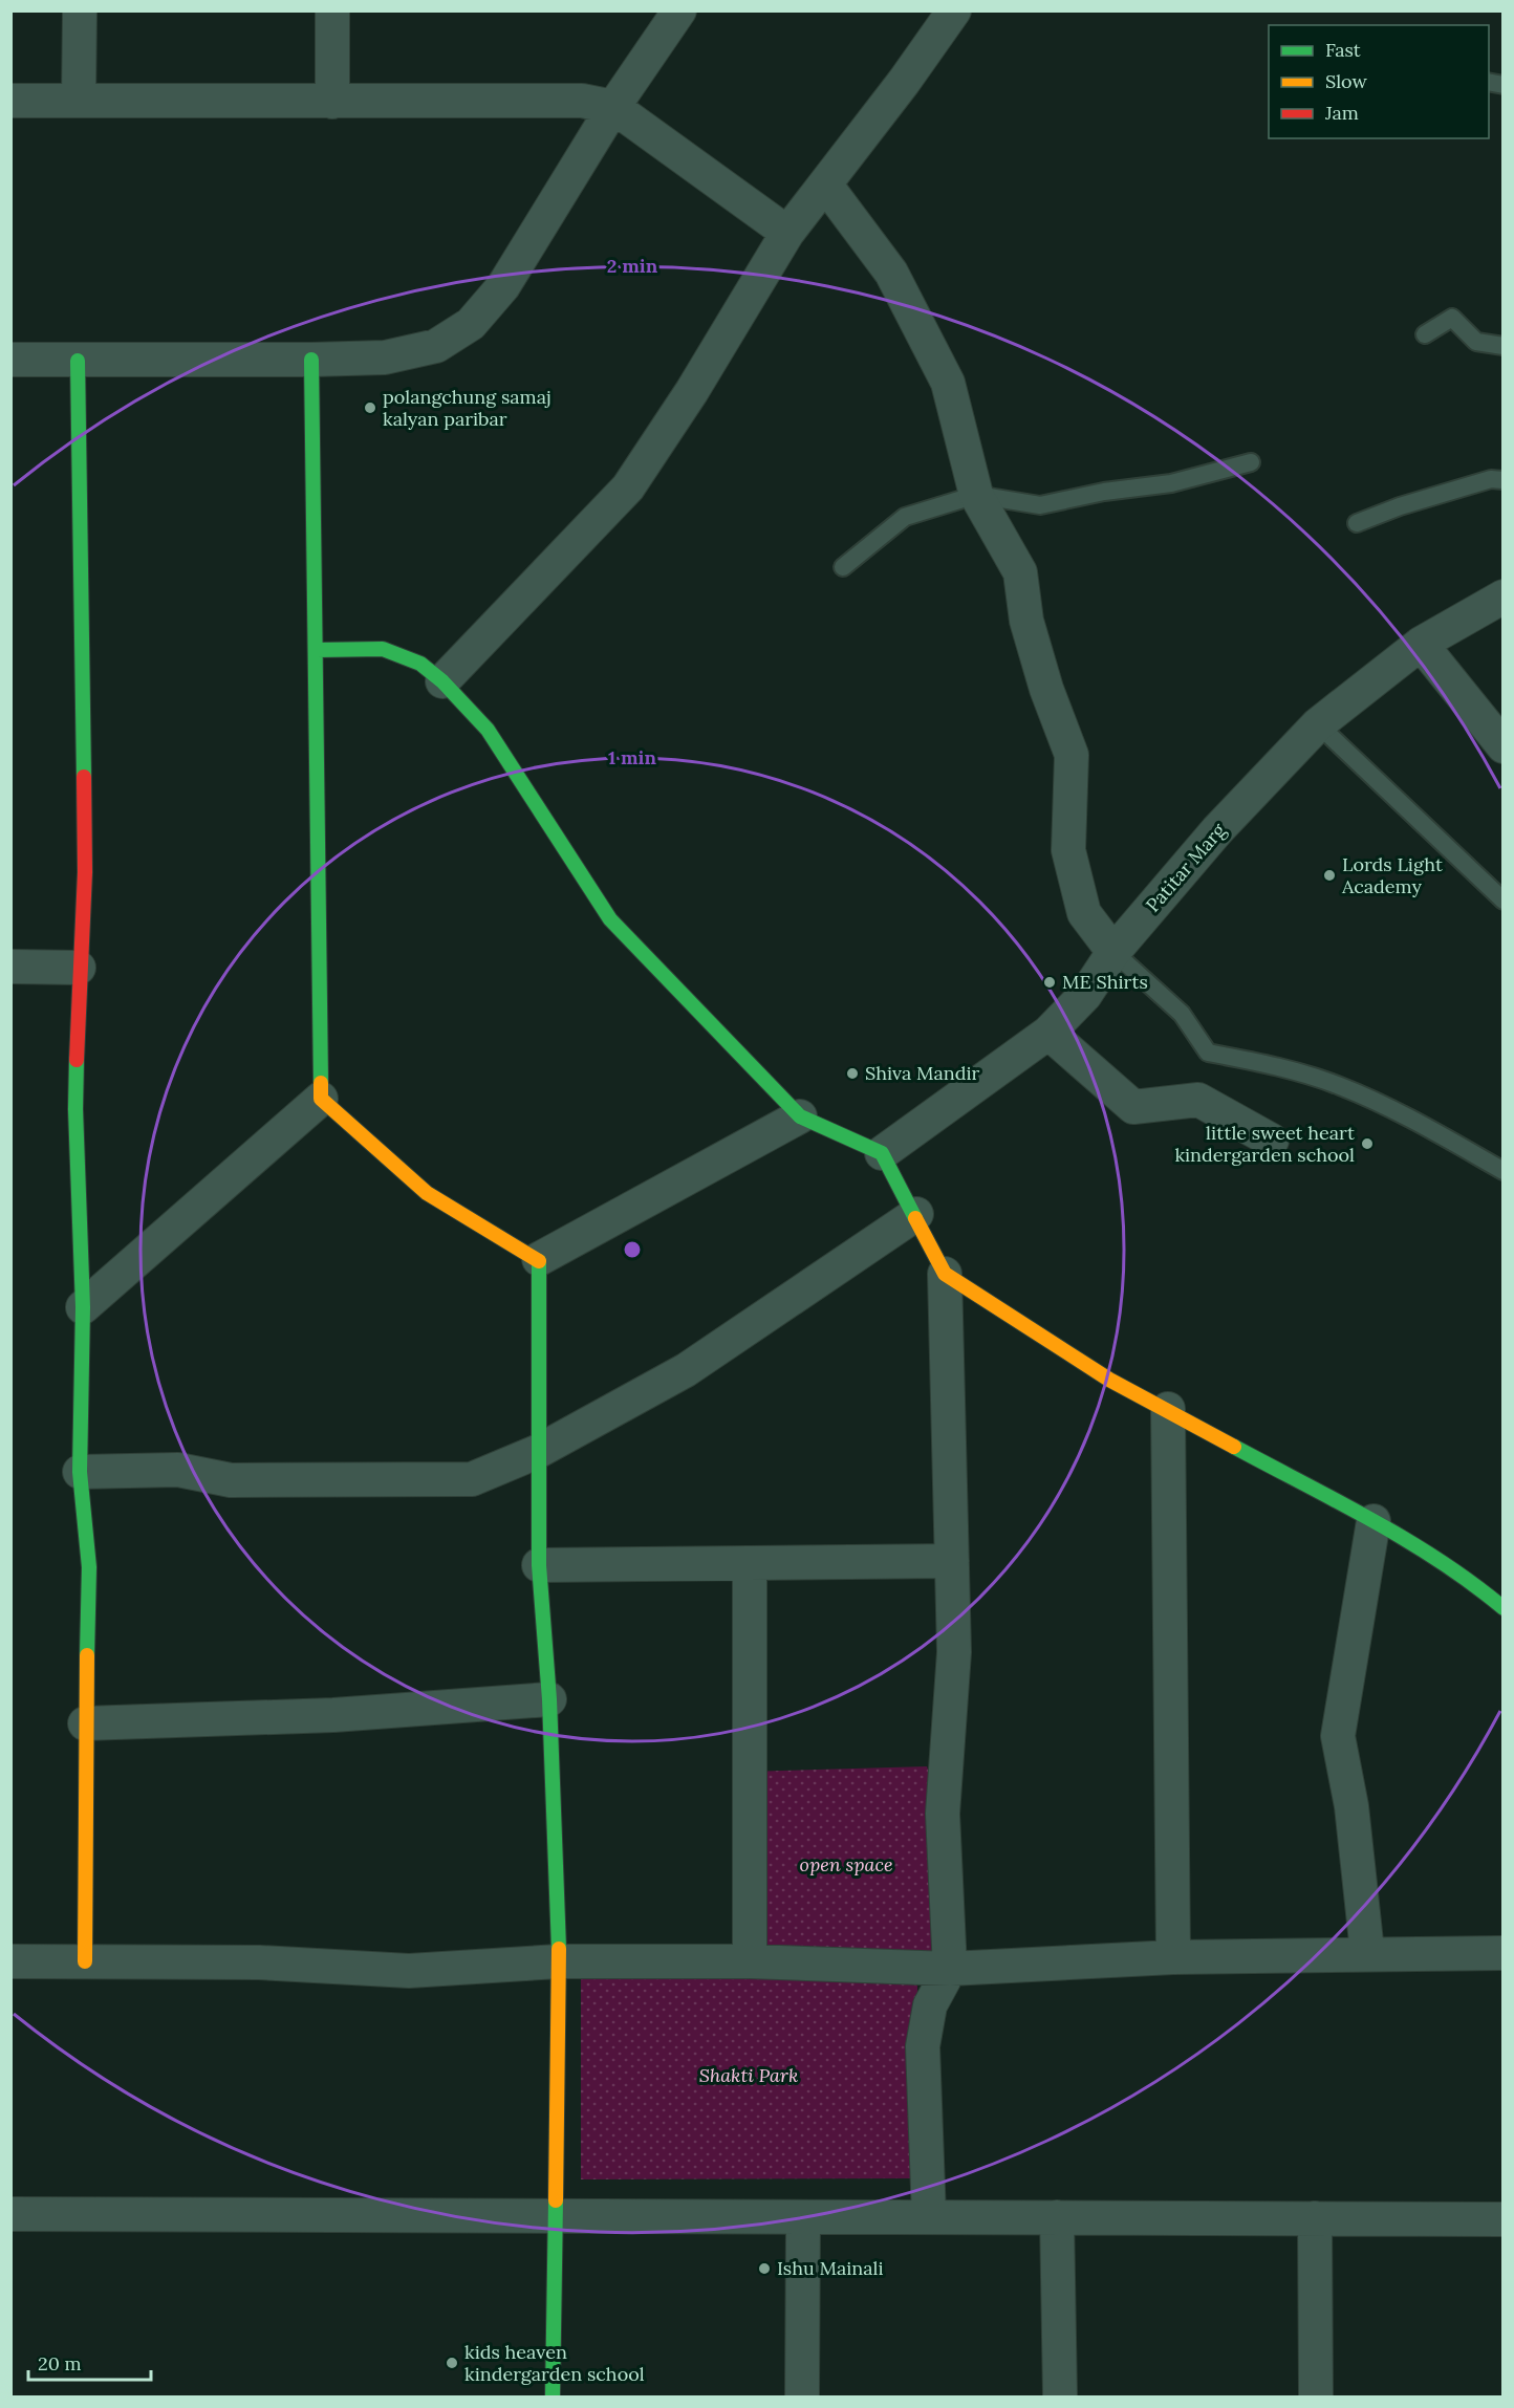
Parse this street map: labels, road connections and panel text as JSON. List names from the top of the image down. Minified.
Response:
{"streets":{"street":["Patitar Marg"]},"parks":["open space","Shakti Park"],"places":["polangchung samaj kalyan paribar","Lords Light Academy","ME Shirts","Shiva Mandir","little sweet heart kindergarden school","Ishu Mainali","kids heaven kindergarden school"],"legend":["Fast","Slow","Jam"],"scale_bar":"20 m","rings":["2 min","1 min"]}
